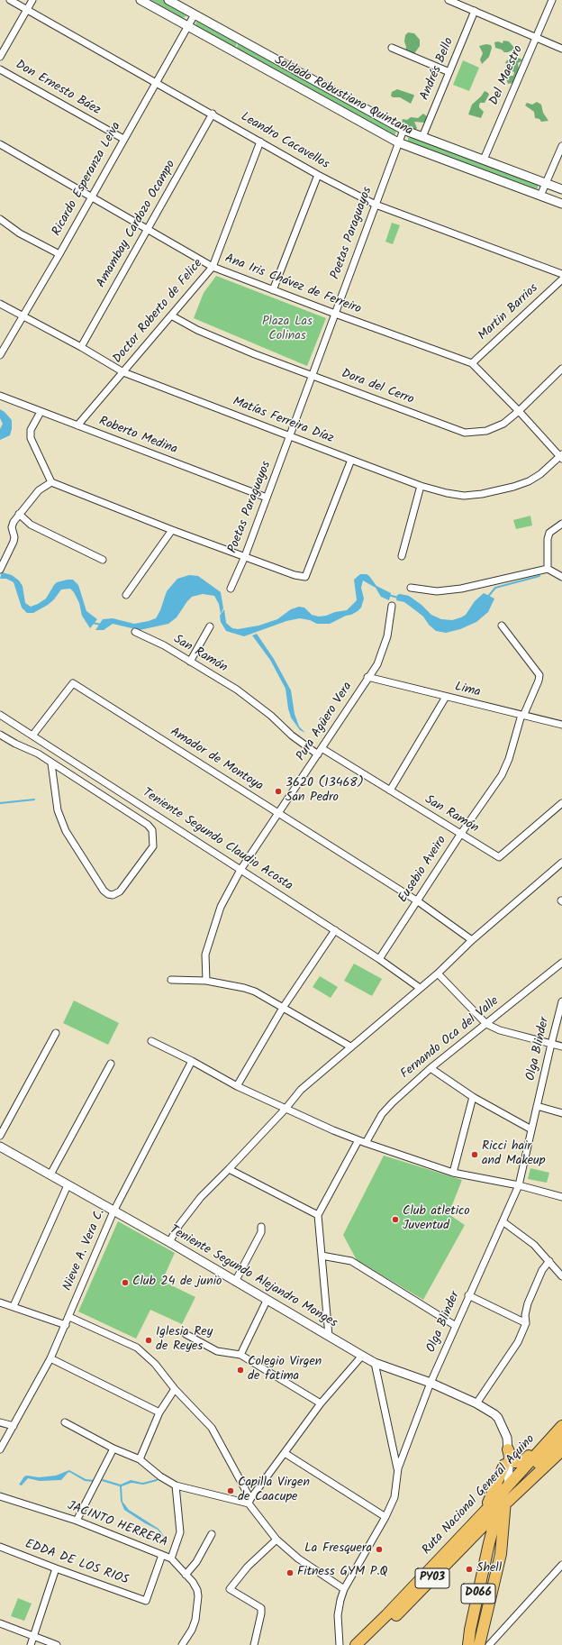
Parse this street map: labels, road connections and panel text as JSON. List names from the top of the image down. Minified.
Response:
{"streets":{"highway":["Ruta Nacional General Aquino","PY03","D066"],"street":["Andrés Bello","Del Maestro","Don Ernesto Báez","Soldado Robustiano Quintana","Leandro Cacavellos","Ricardo Esperanza Leiva","Amambay Cardozo Ocampo","Poetas Paraguayos","Ana Iris Chávez de Ferreiro","Doctor Roberto de Felice","Martin Barrios","Dora del Cerro","Matías Ferreira Díaz","Roberto Medina","San Ramón","Lima","Pura Agüero Vera","Amador de Montoya","Teniente Segundo Claudio Acosta","Eusebio Aveiro","Fernando Oca del Valle","Olga Blinder","Nieve A. Vera C.","Teniente Segundo Alejandro Monges","JACINTO HERRERA","EDDA DE LOS RIOS"]},"crossings":[["Don Ernesto Báez","Ricardo Esperanza Leiva"],["Soldado Robustiano Quintana","Ricardo Esperanza Leiva"],["Soldado Robustiano Quintana","Poetas Paraguayos"],["Leandro Cacavellos","Ricardo Esperanza Leiva"],["Leandro Cacavellos","Amambay Cardozo Ocampo"],["Leandro Cacavellos","Poetas Paraguayos"],["Leandro Cacavellos","Doctor Roberto de Felice"],["Ricardo Esperanza Leiva","Ana Iris Chávez de Ferreiro"],["Ricardo Esperanza Leiva","Matías Ferreira Díaz"],["Amambay Cardozo Ocampo","Ana Iris Chávez de Ferreiro"],["Amambay Cardozo Ocampo","Matías Ferreira Díaz"],["Poetas Paraguayos","Ana Iris Chávez de Ferreiro"],["Poetas Paraguayos","Dora del Cerro"],["Poetas Paraguayos","Matías Ferreira Díaz"],["Poetas Paraguayos","Roberto Medina"],["Ana Iris Chávez de Ferreiro","Doctor Roberto de Felice"],["Ana Iris Chávez de Ferreiro","Martin Barrios"],["Ana Iris Chávez de Ferreiro","Dora del Cerro"],["Ana Iris Chávez de Ferreiro","Matías Ferreira Díaz"],["Doctor Roberto de Felice","Dora del Cerro"],["Doctor Roberto de Felice","Matías Ferreira Díaz"],["Doctor Roberto de Felice","Roberto Medina"],["San Ramón","Pura Agüero Vera"],["San Ramón","Eusebio Aveiro"],["Lima","Pura Agüero Vera"],["Lima","Eusebio Aveiro"],["Pura Agüero Vera","Amador de Montoya"],["Pura Agüero Vera","Teniente Segundo Claudio Acosta"],["Amador de Montoya","Teniente Segundo Claudio Acosta"],["Amador de Montoya","Eusebio Aveiro"],["Teniente Segundo Claudio Acosta","Eusebio Aveiro"],["Olga Blinder","Teniente Segundo Alejandro Monges"],["Nieve A. Vera C.","Teniente Segundo Alejandro Monges"],["Ruta Nacional General Aquino","D066"],["JACINTO HERRERA","EDDA DE LOS RIOS"]],"parks":["Plaza Las Colinas"],"places":["3620 (13468) San Pedro","Ricci hair and Makeup","Club atletico Juventud","Club 24 de junio","Iglesia Rey de Reyes","Colegio Virgen de fatima","Capilla Virgen de Caacupe","La Fresquera","Shell","Fitness GYM P.Q"]}
